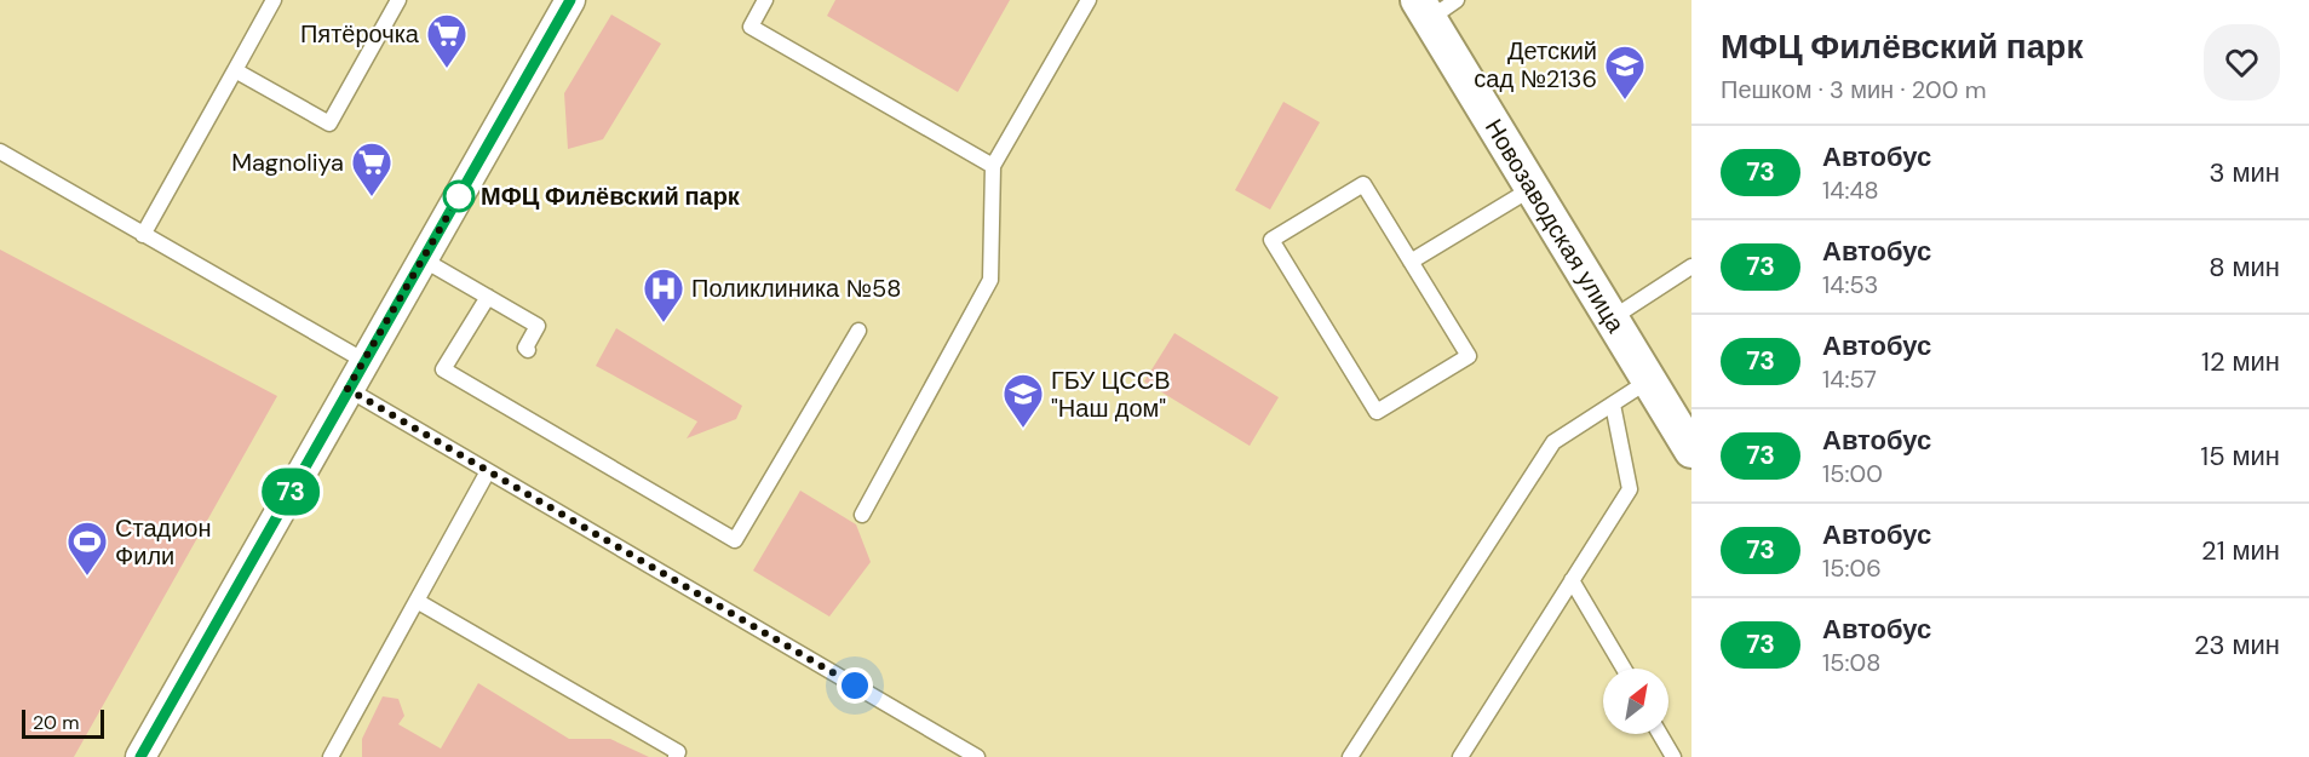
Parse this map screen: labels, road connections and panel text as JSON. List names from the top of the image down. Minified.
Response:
{"streets":{"street":["Новозаводская улица"]},"places":{"supermarket":["Пятёрочка","Magnoliya"],"school or university":["Детский сад №2136","ГБУ ЦССВ \"Наш дом\""],"other":["МФЦ Филёвский парк"],"hospital":["Поликлиника №58"],"sports":["Стадион Фили"]},"lines":["bus line 73"],"scale_bar":"20 m","north":"top right","page":{"on_map":"73","heading":["МФЦ Филёвский парк","Пешком · 3 мин · 200 m"],"list":[{"mark":"73","name":"Автобус","note":"14:48","value":"3 мин"},{"mark":"73","name":"Автобус","note":"14:53","value":"8 мин"},{"mark":"73","name":"Автобус","note":"14:57","value":"12 мин"},{"mark":"73","name":"Автобус","note":"15:00","value":"15 мин"},{"mark":"73","name":"Автобус","note":"15:06","value":"21 мин"},{"mark":"73","name":"Автобус","note":"15:08","value":"23 мин"}],"scale":"20 m"}}
